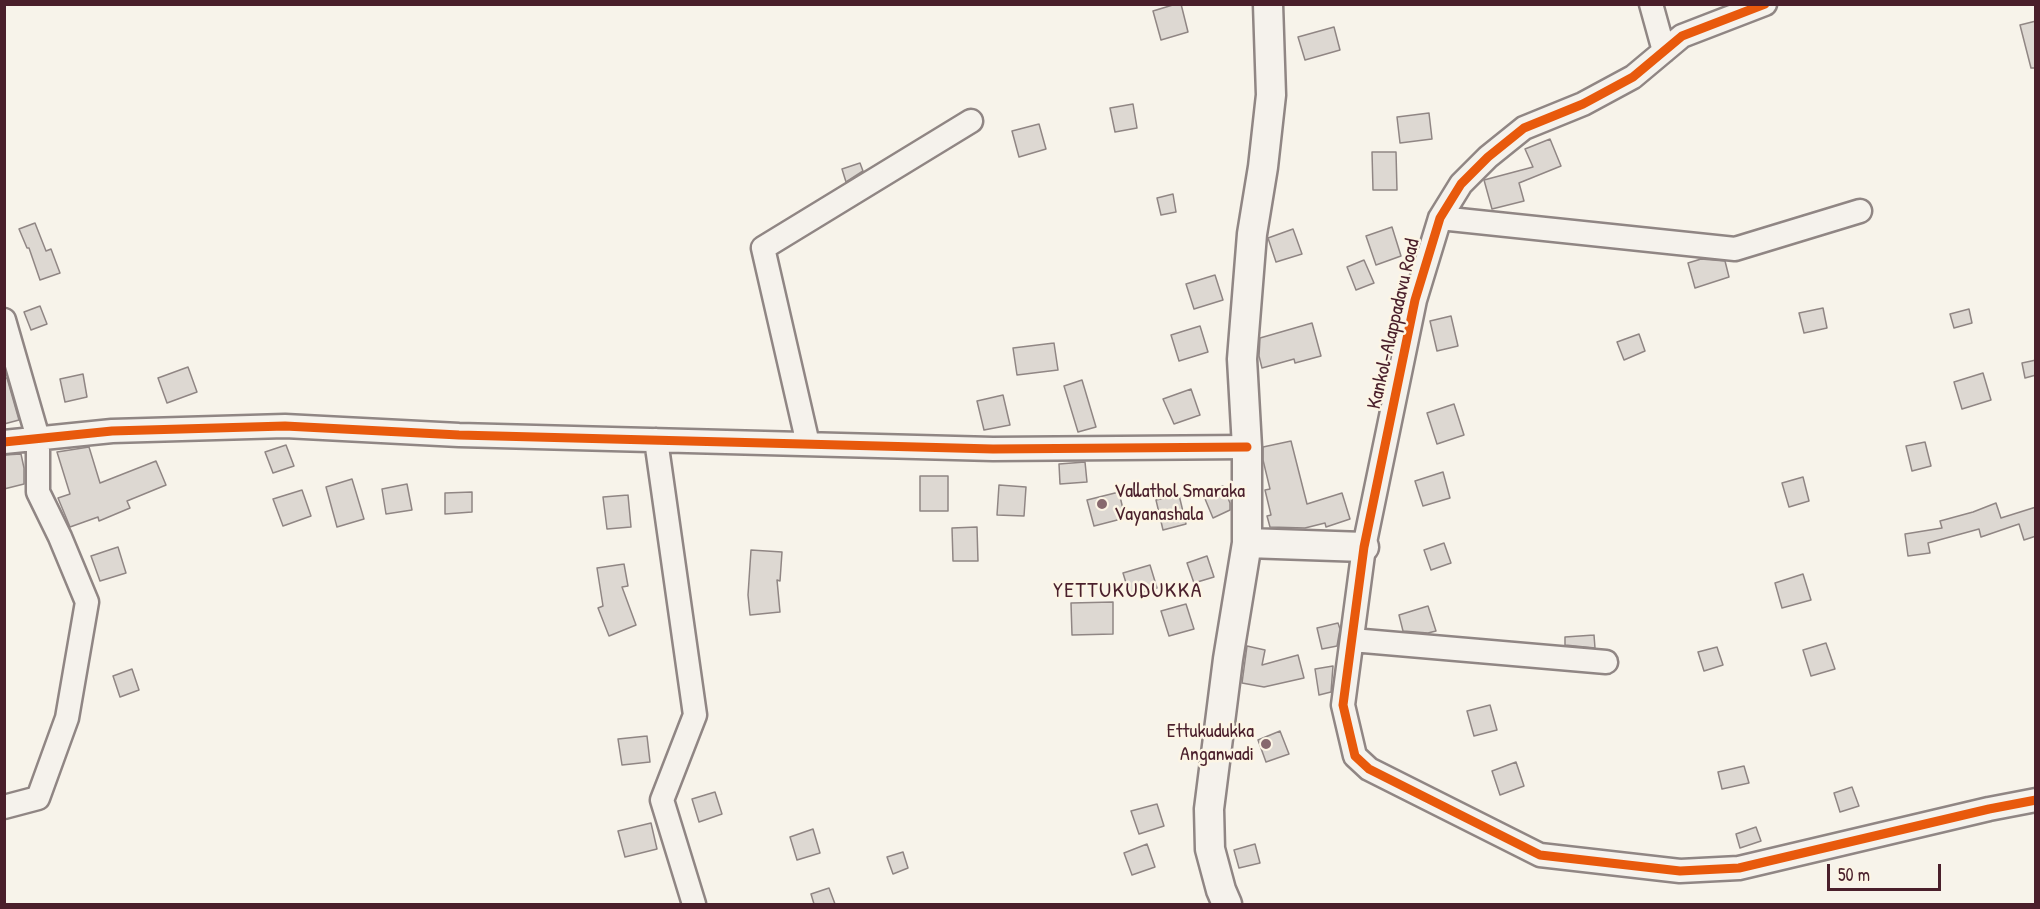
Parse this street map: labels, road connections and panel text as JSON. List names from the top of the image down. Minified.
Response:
{"streets":{"street":["Kankol-Alappadavu Road"]},"districts":["YETTUKUDUKKA"],"places":["Vallathol Smaraka Vayanashala","Ettukudukka Anganwadi"],"scale_bar":"50 m"}
